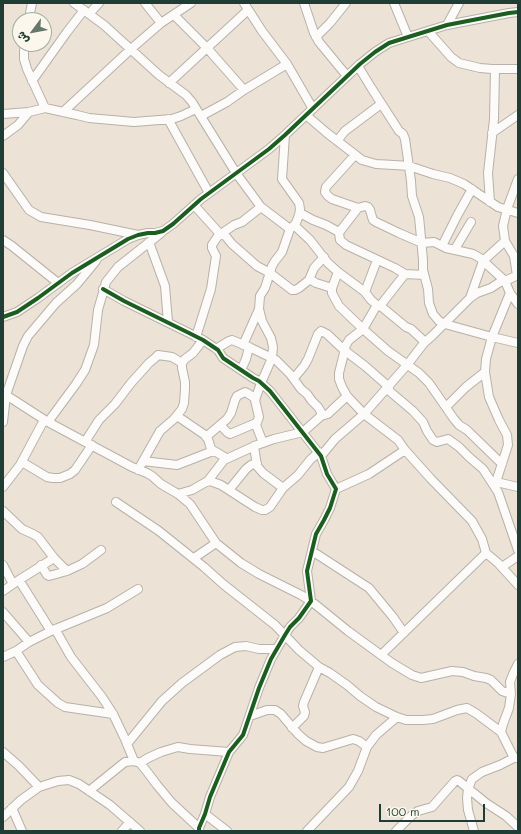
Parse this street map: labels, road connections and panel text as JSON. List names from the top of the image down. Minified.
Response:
{"scale_bar":"100 m","north":"bottom left"}
